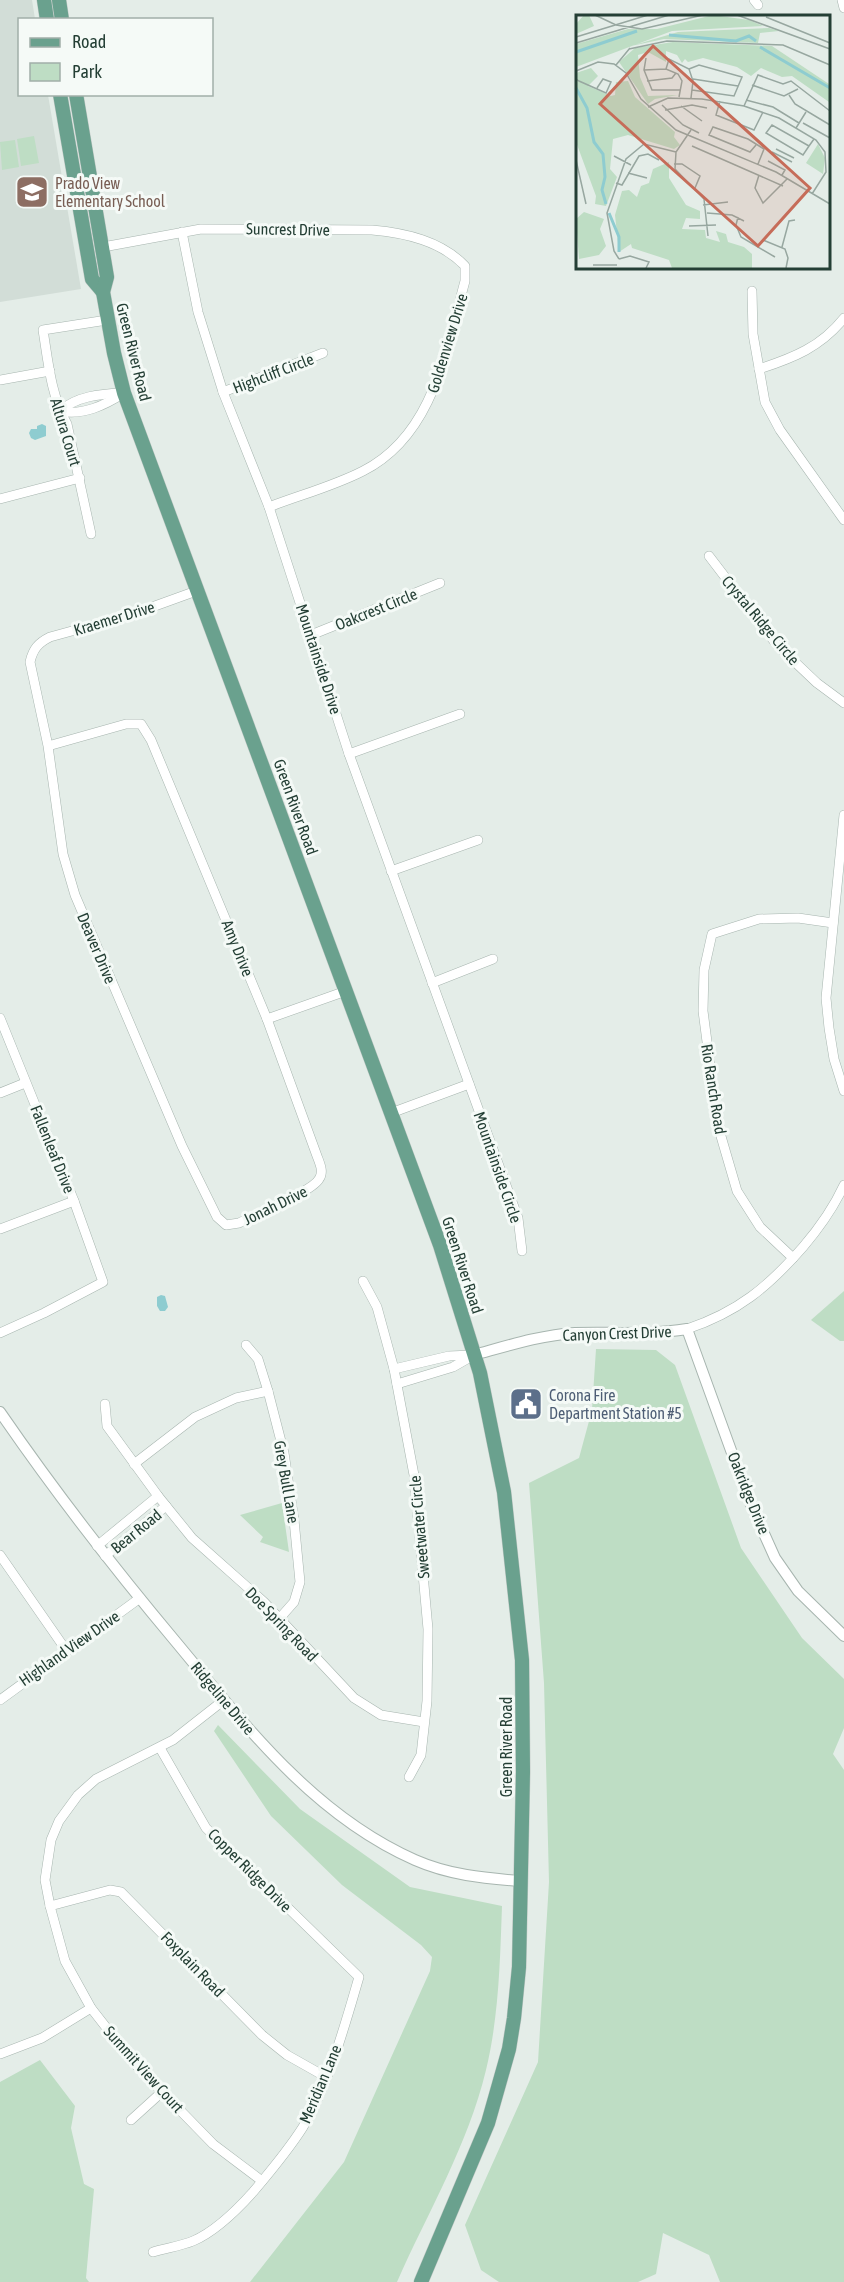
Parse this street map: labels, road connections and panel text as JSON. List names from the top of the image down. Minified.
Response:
{"streets":{"main road":["Green River Road"],"street":["Suncrest Drive","Goldenview Drive","Highcliff Circle","Altura Court","Oakcrest Circle","Kraemer Drive","Crystal Ridge Circle","Mountainside Drive","Deaver Drive","Amy Drive","Rio Ranch Road","Fallenleaf Drive","Mountainside Circle","Jonah Drive","Canyon Crest Drive","Grey Bull Lane","Oakridge Drive","Sweetwater Circle","Bear Road","Doe Spring Road","Highland View Drive","Ridgeline Drive","Copper Ridge Drive","Foxplain Road","Summit View Court","Meridian Lane"]},"crossings":[["Suncrest Drive","Goldenview Drive"],["Suncrest Drive","Green River Road"],["Suncrest Drive","Mountainside Drive"],["Goldenview Drive","Mountainside Drive"],["Green River Road","Altura Court"],["Green River Road","Kraemer Drive"],["Green River Road","Canyon Crest Drive"],["Green River Road","Ridgeline Drive"],["Highcliff Circle","Mountainside Drive"],["Oakcrest Circle","Mountainside Drive"],["Kraemer Drive","Deaver Drive"],["Mountainside Drive","Mountainside Circle"],["Deaver Drive","Amy Drive"],["Deaver Drive","Jonah Drive"],["Amy Drive","Jonah Drive"],["Rio Ranch Road","Canyon Crest Drive"],["Canyon Crest Drive","Oakridge Drive"],["Canyon Crest Drive","Sweetwater Circle"],["Grey Bull Lane","Doe Spring Road"],["Sweetwater Circle","Doe Spring Road"],["Bear Road","Doe Spring Road"],["Bear Road","Ridgeline Drive"],["Highland View Drive","Ridgeline Drive"],["Ridgeline Drive","Summit View Court"],["Copper Ridge Drive","Summit View Court"],["Copper Ridge Drive","Meridian Lane"],["Foxplain Road","Summit View Court"],["Foxplain Road","Meridian Lane"],["Summit View Court","Meridian Lane"]],"places":{"school or university":["Prado View Elementary School"],"public building":["Corona Fire Department Station #5"]},"legend":["Road","Park"]}
